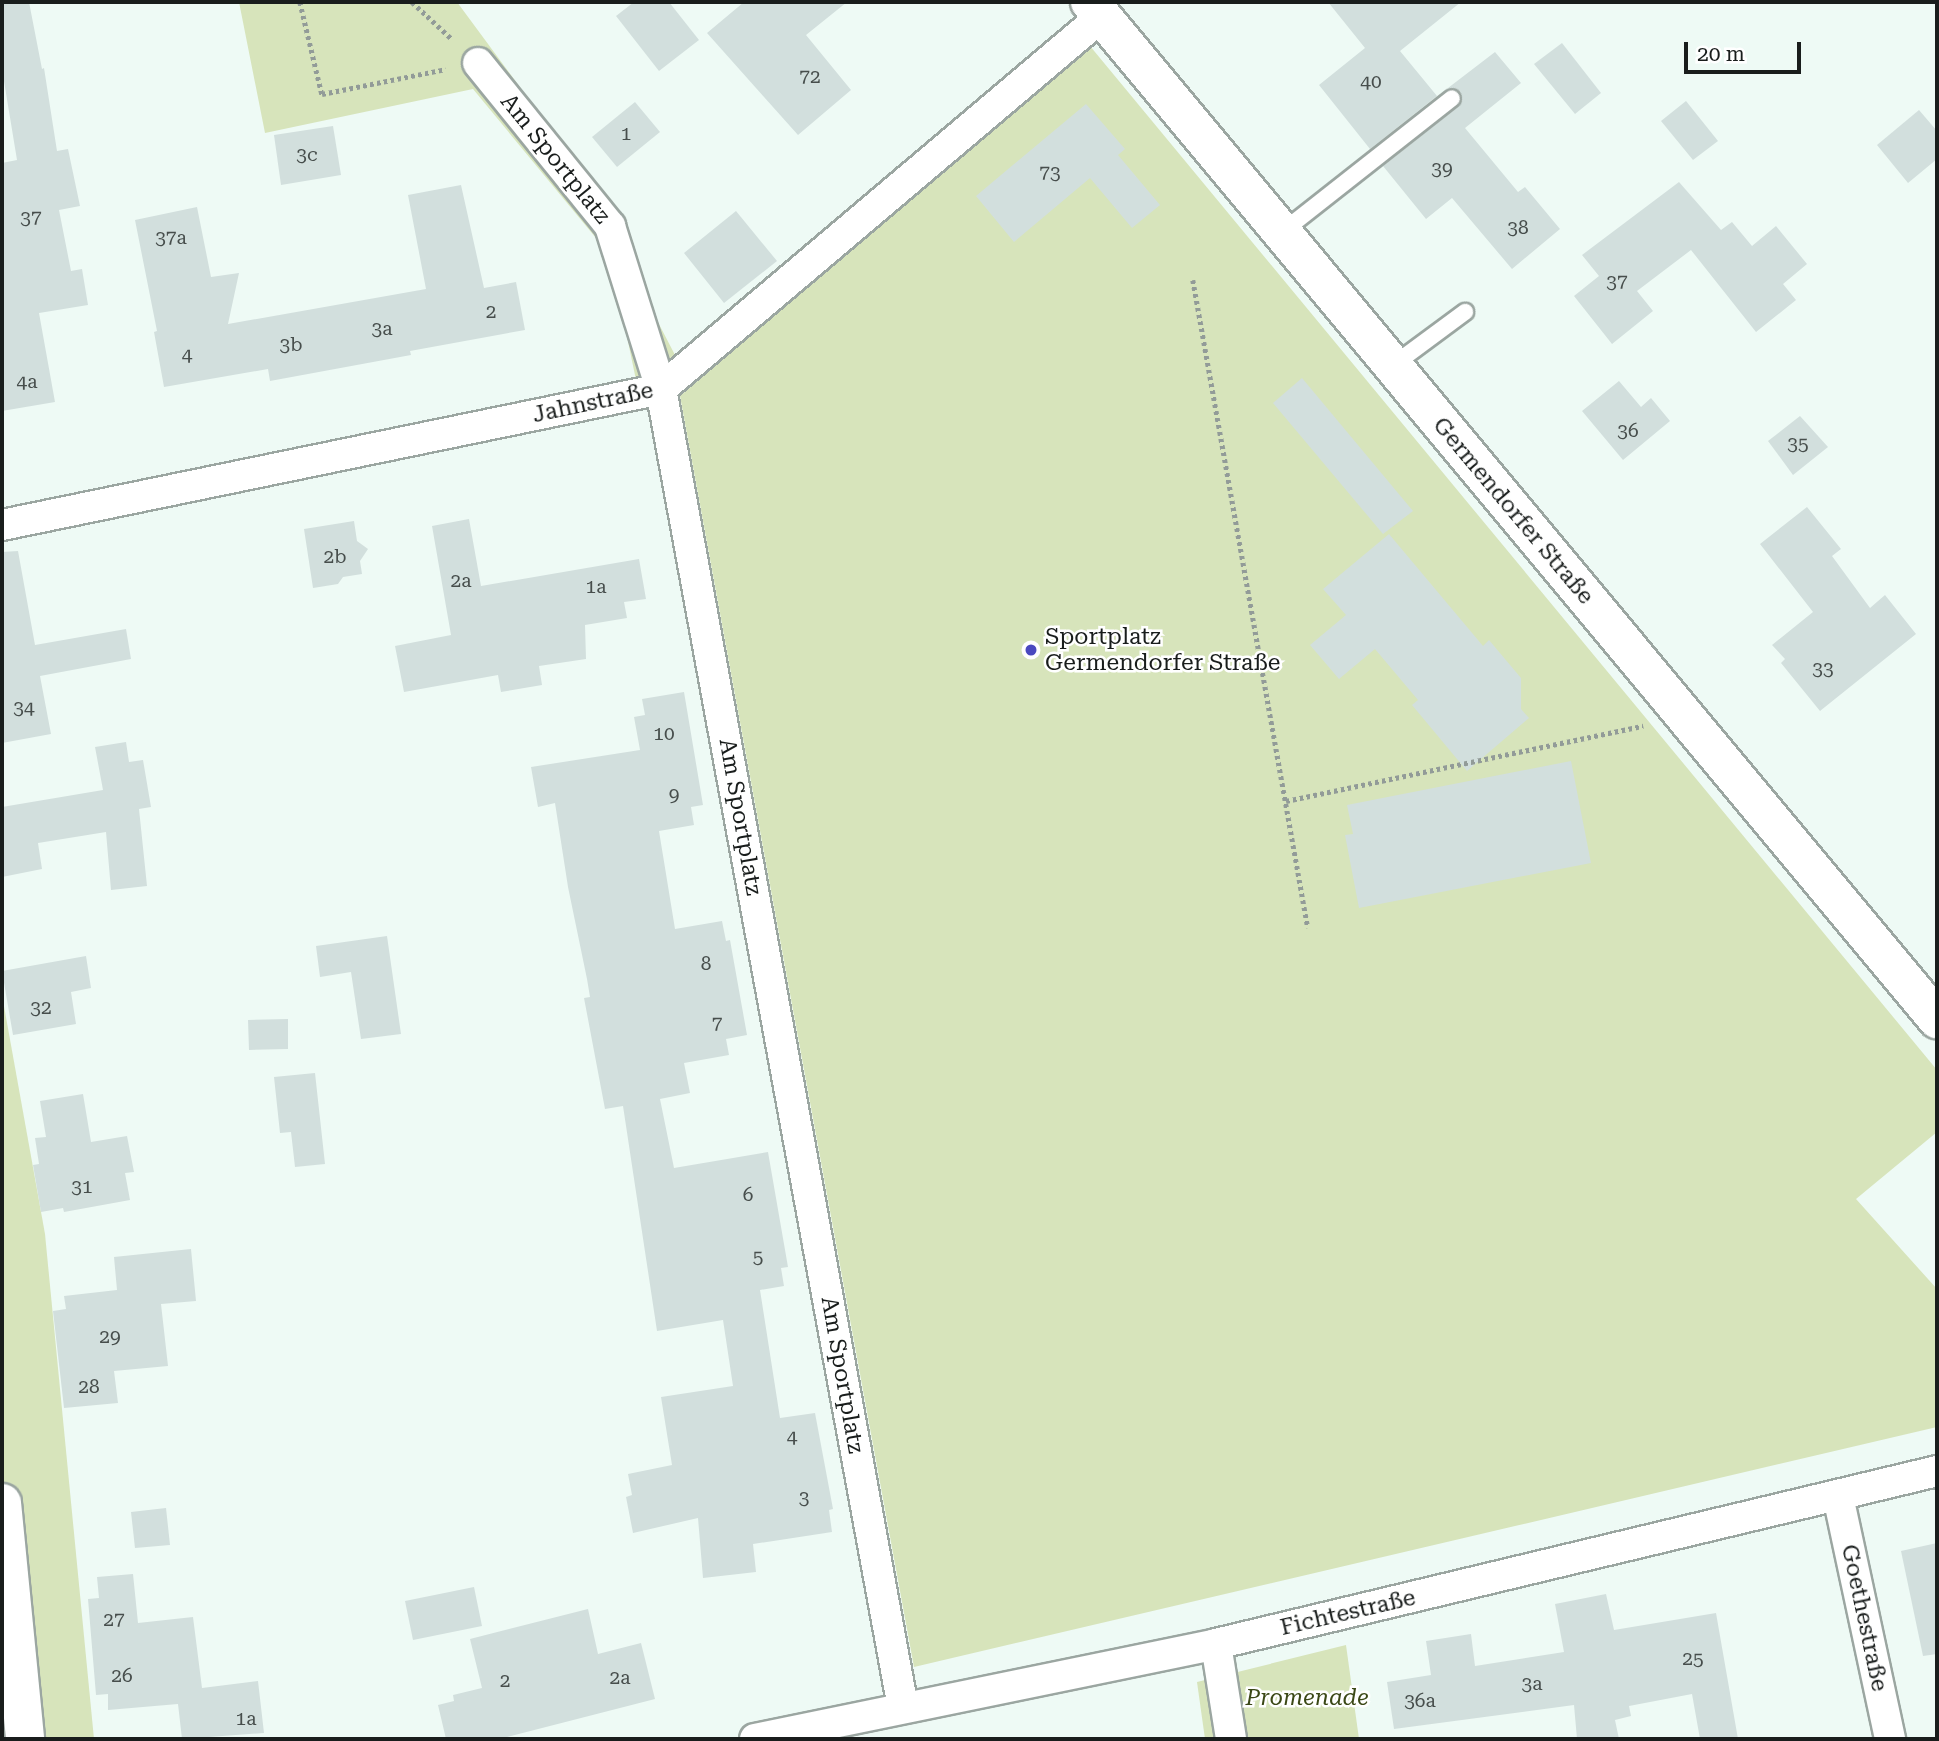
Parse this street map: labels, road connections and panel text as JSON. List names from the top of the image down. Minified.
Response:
{"streets":{"main road":["Germendorfer Straße"],"street":["Am Sportplatz","Jahnstraße","Fichtestraße","Goethestraße"]},"crossings":[["Am Sportplatz","Jahnstraße"],["Am Sportplatz","Fichtestraße"],["Jahnstraße","Germendorfer Straße"],["Fichtestraße","Goethestraße"]],"parks":["Promenade"],"places":["Sportplatz Germendorfer Straße"],"house_numbers":["72","40","1","3c","39","73","37","38","37a","37","2","3a","3b","4","4a","36","35","2b","2a","1a","33","34","10","9","8","32","7","31","6","5","29","28","4","3","27","25","26","2a","2","3a","36a","1a"],"scale_bar":"20 m"}
